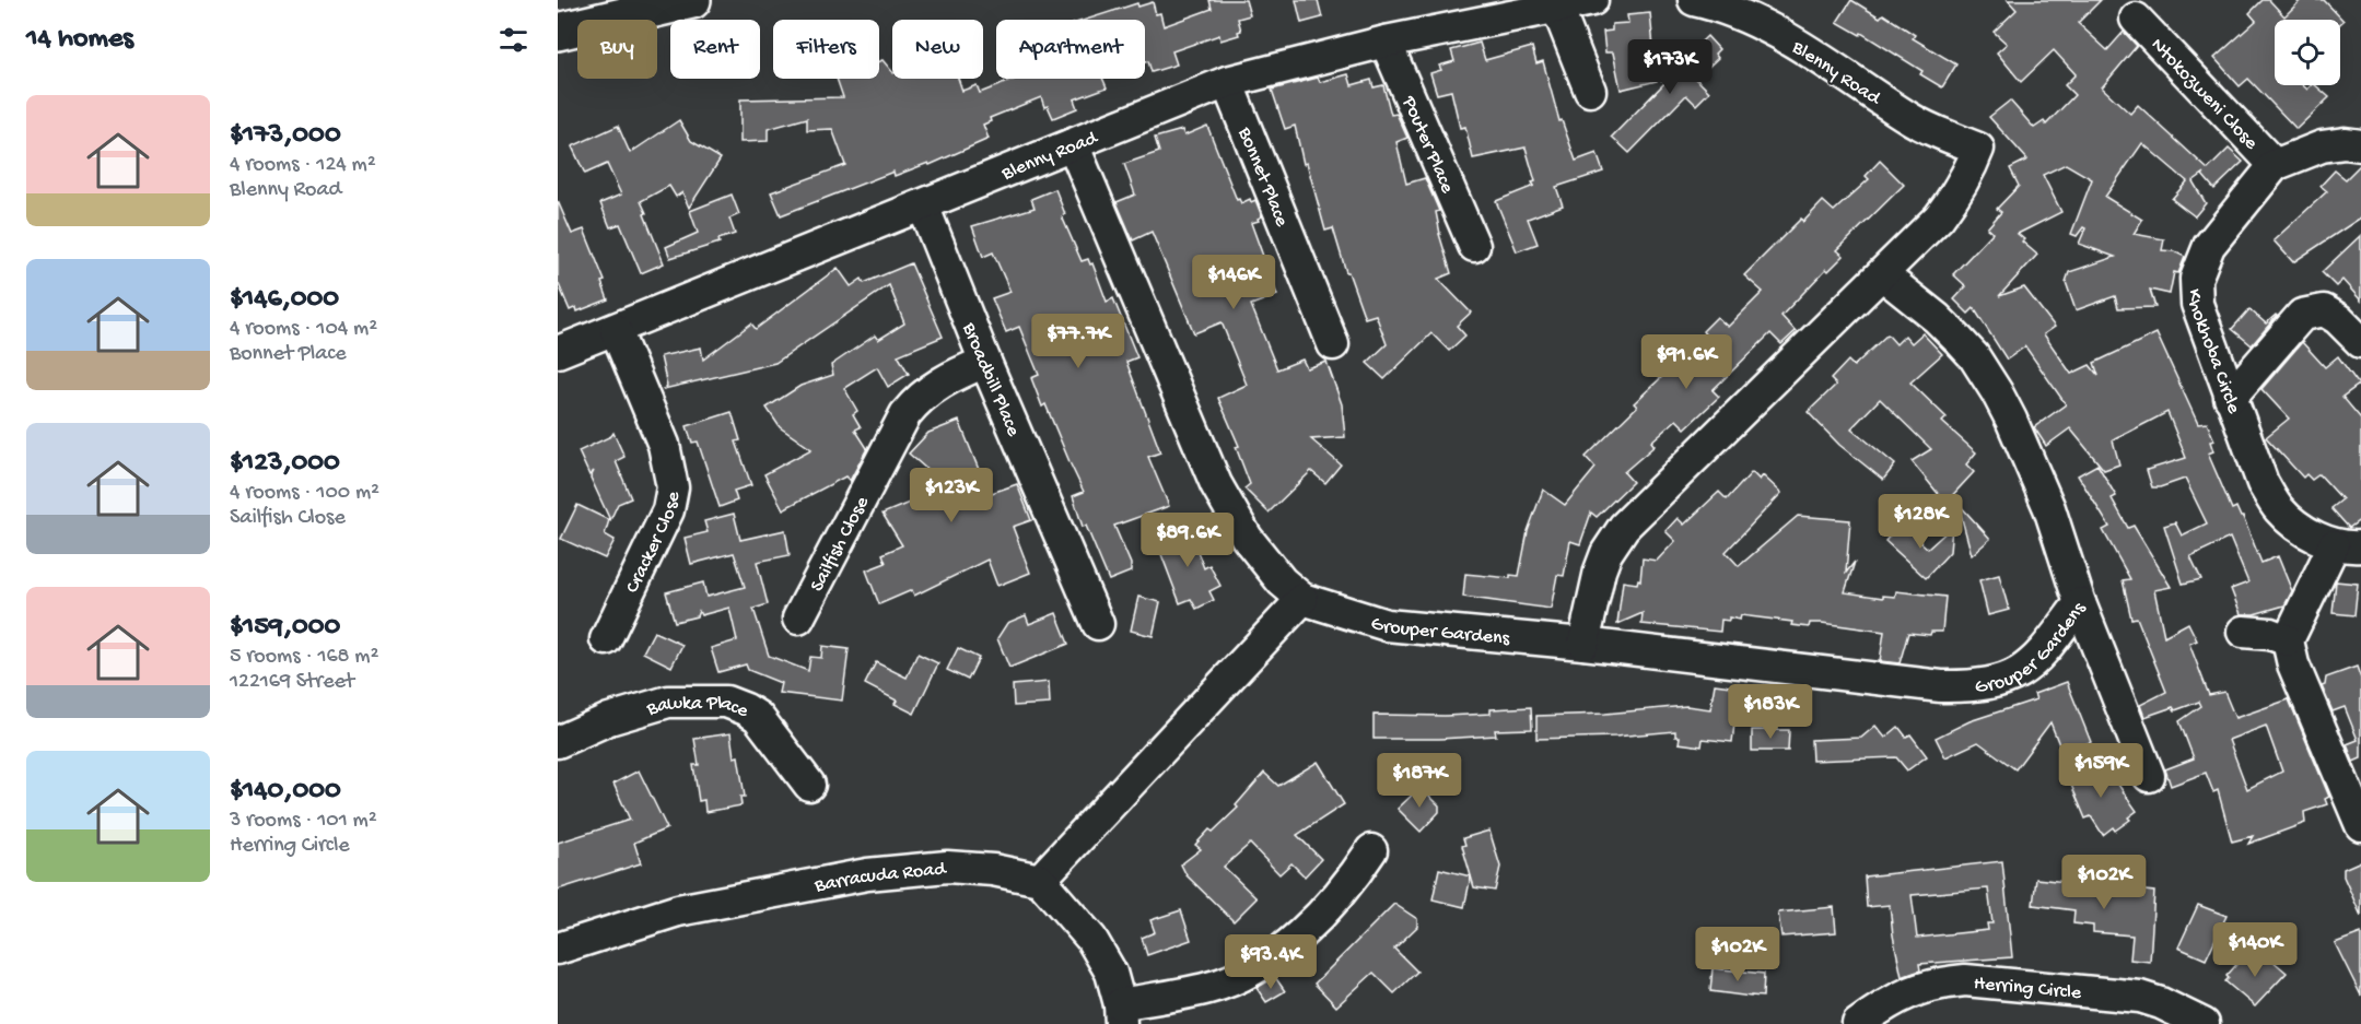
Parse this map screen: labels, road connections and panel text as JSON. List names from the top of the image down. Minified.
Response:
{"streets":{"street":["Blenny Road","Ntokozweni Close","Pouter Place","Bonnet Place","Khokhoba Circle","Broadbill Place","Cracker Close","Sailfish Close","Grouper Gardens","Bawka Place","Barracuda Road","Herring Circle"]},"crossings":[["Blenny Road","Pouter Place"],["Blenny Road","Bonnet Place"],["Blenny Road","Broadbill Place"],["Blenny Road","Cracker Close"],["Blenny Road","Grouper Gardens"],["Ntokozweni Close","Khokhoba Circle"],["Broadbill Place","Sailfish Close"]],"page":{"heading":"14 homes","chip":["Buy","Rent","Filters","New","Apartment"],"price":["$173K","$146K","$77.7K","$91.6K","$123K","$128K","$89.6K","$183K","$159K","$187K","$102K","$140K","$102K","$93.4K"],"list":[{"name":"$173,000","note":"4 rooms · 124 m² · Blenny Road"},{"name":"$146,000","note":"4 rooms · 104 m² · Bonnet Place"},{"name":"$123,000","note":"4 rooms · 100 m² · Sailfish Close"},{"name":"$159,000","note":"5 rooms · 168 m² · 122169 Street"},{"name":"$140,000","note":"3 rooms · 101 m² · Herring Circle"}]}}
